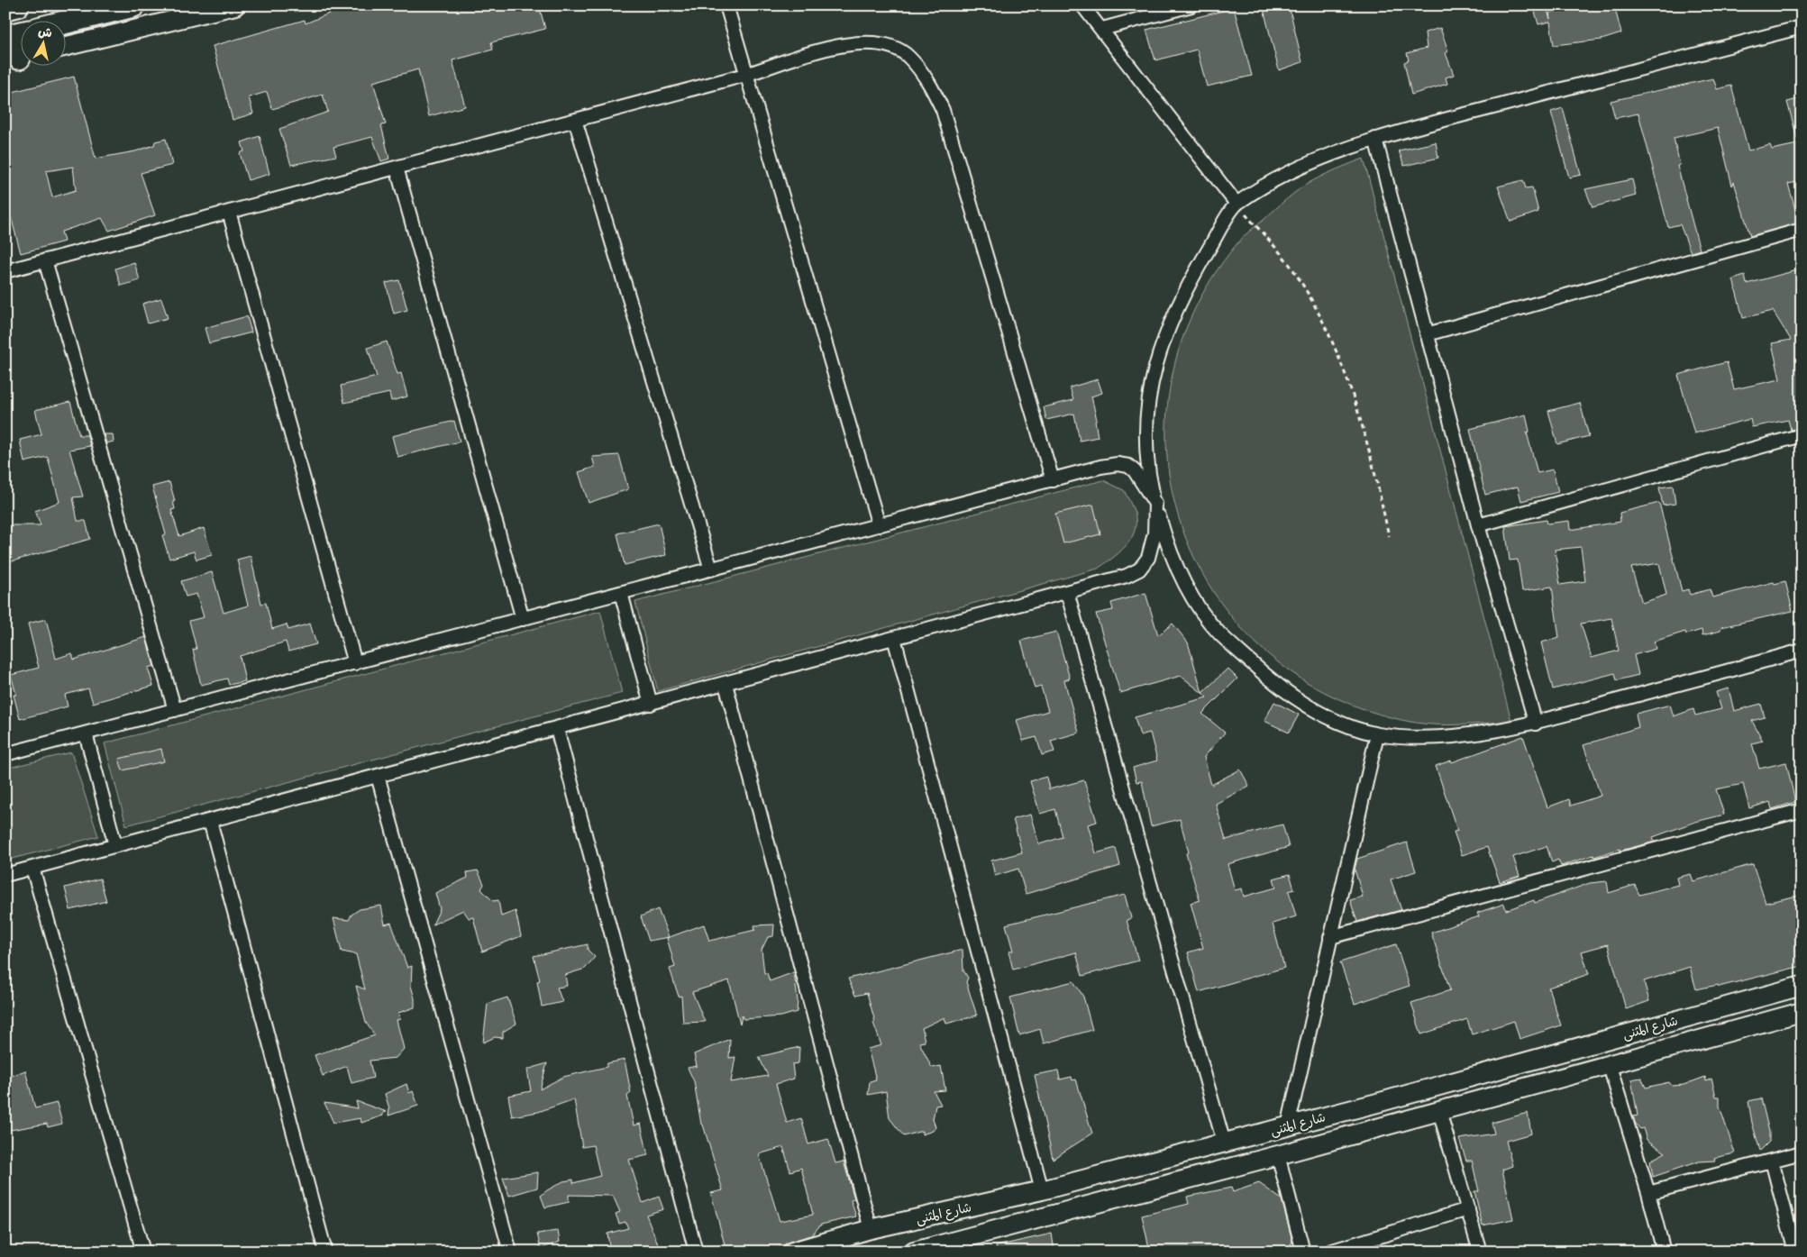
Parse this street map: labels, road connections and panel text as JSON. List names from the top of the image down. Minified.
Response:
{"streets":{"main road":["شارع المثنى"]},"north":"top"}
